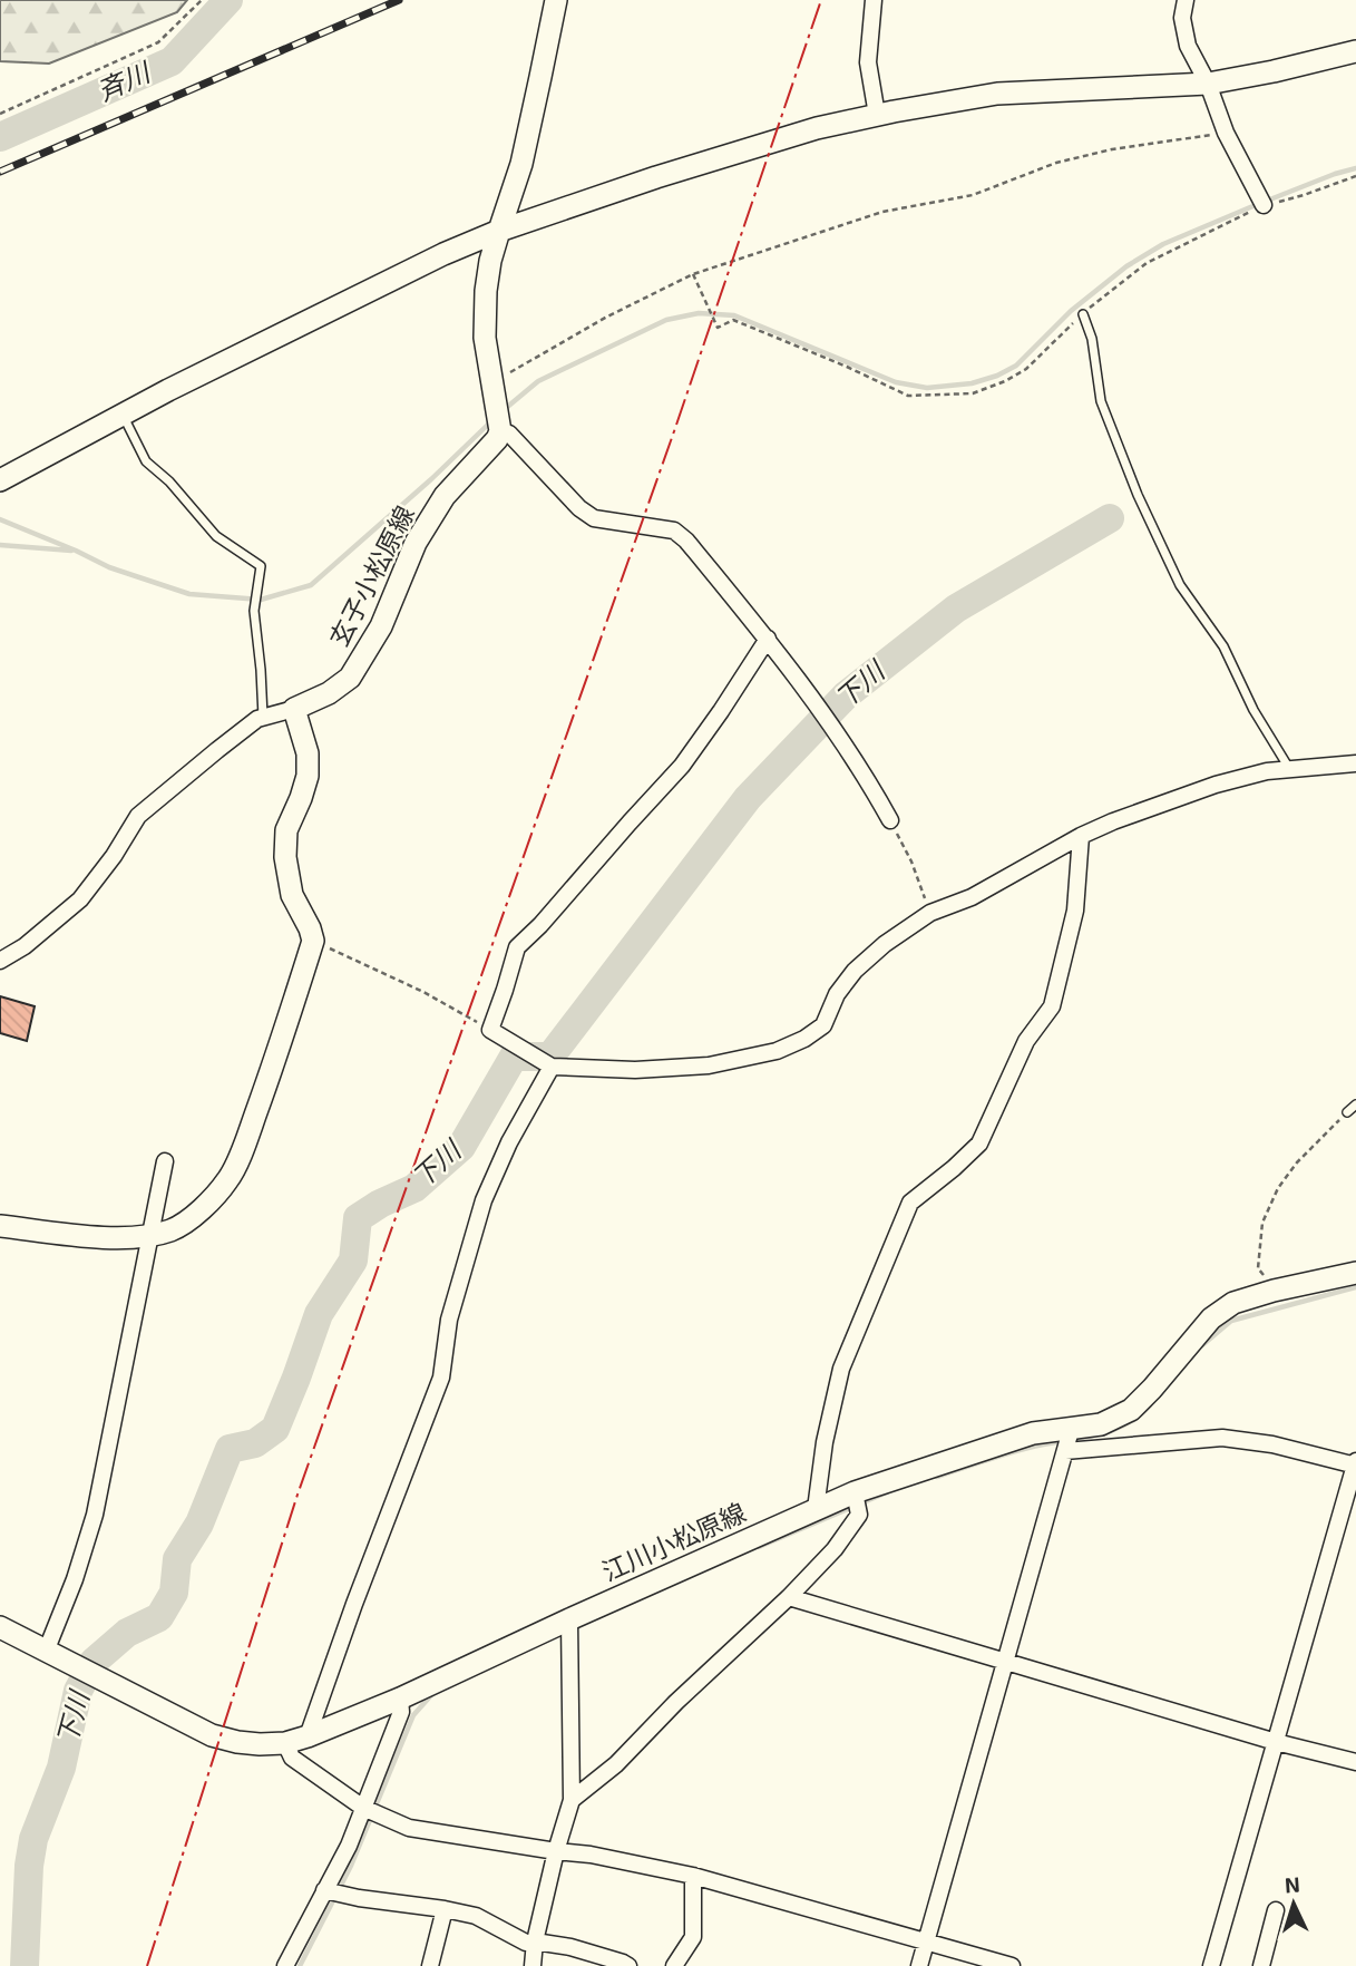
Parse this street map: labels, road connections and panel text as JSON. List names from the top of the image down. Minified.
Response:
{"streets":{"main road":["玄子小松原線","江川小松原線"]},"water":["斉川","下川"],"north":"top"}
